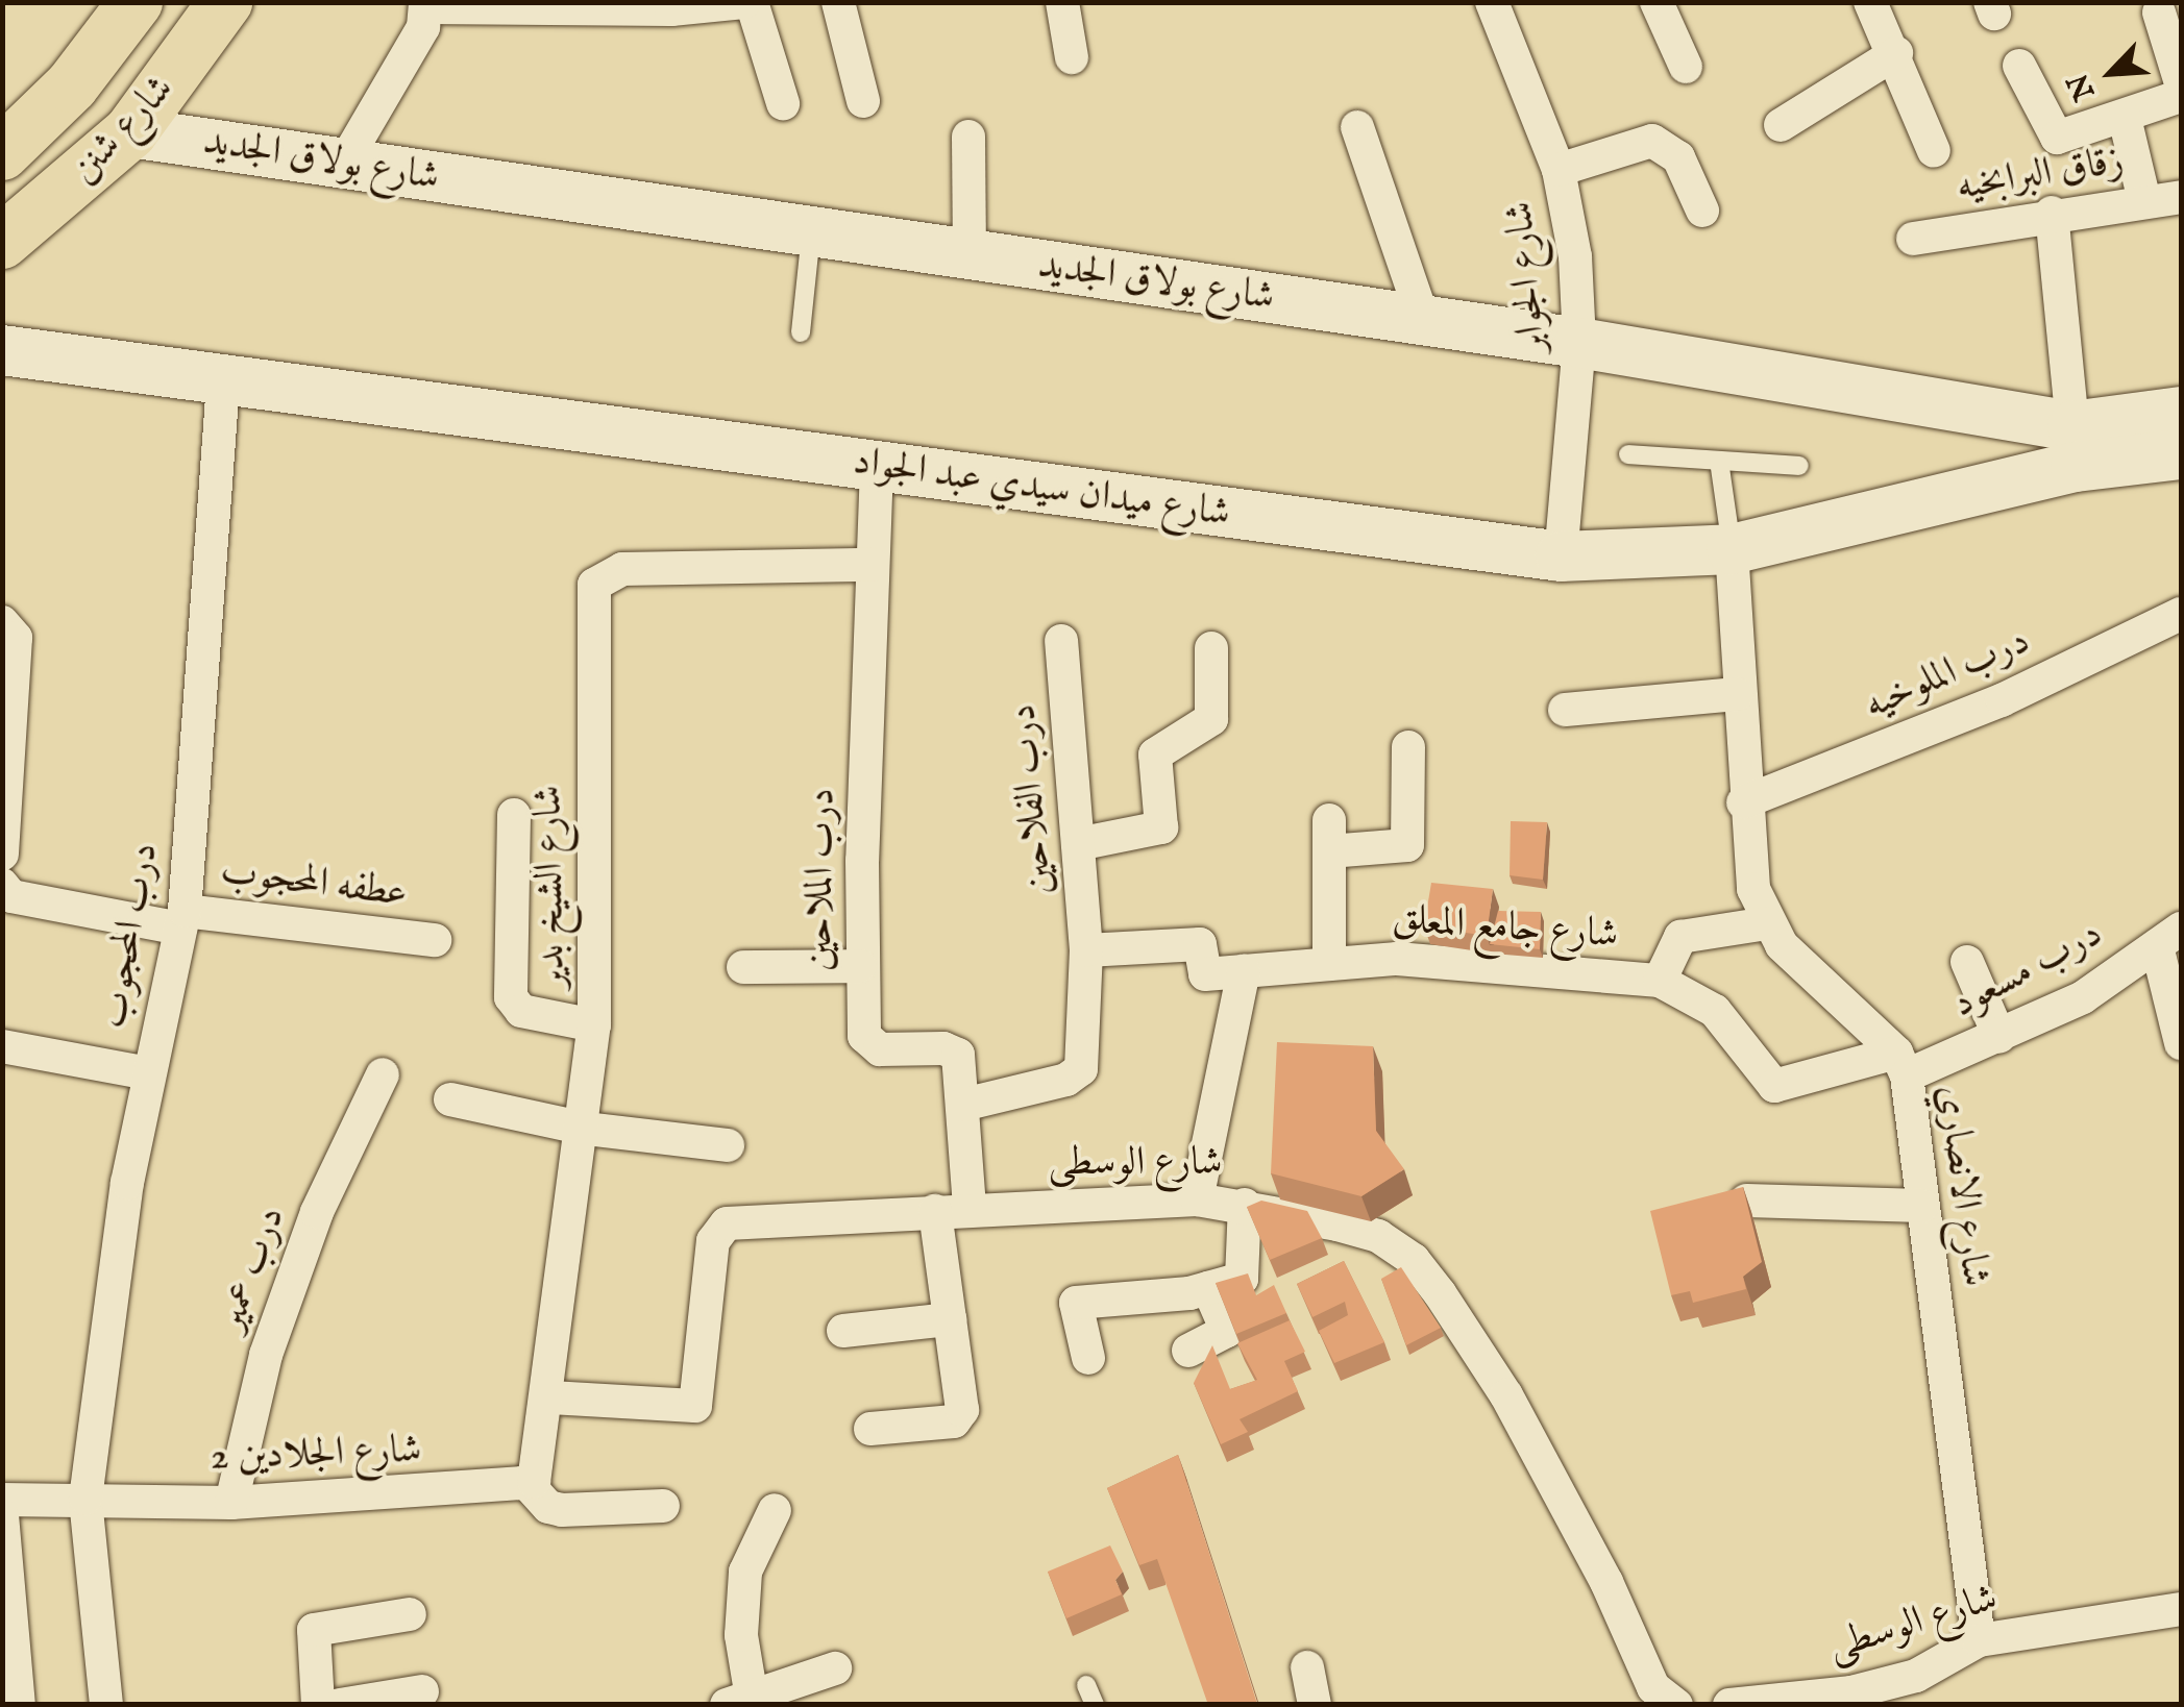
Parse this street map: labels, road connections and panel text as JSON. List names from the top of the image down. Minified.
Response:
{"streets":{"main road":["شارع شنن"],"street":["شارع بولاق الجديد","زقاق البرابخيه","شارع الجوابر","شارع ميدان سيدي عبد الجواد","درب الملوخيه","درب الفلاحين","درب الملاحين","عطفه المحجوب","شارع الشيخ بدير","شارع جامع المعلق","درب المحجوب","درب مسعود","شارع الوسطى","شارع الانصاري","درب عمير","شارع الجلادين 2"]},"crossings":[["شارع شنن","شارع بولاق الجديد"],["شارع بولاق الجديد","شارع الجوابر"],["شارع بولاق الجديد","شارع ميدان سيدي عبد الجواد"],["شارع الجوابر","شارع ميدان سيدي عبد الجواد"],["شارع ميدان سيدي عبد الجواد","درب الملاحين"],["شارع ميدان سيدي عبد الجواد","درب المحجوب"],["شارع ميدان سيدي عبد الجواد","شارع الانصاري"],["درب الملوخيه","شارع الانصاري"],["درب الفلاحين","درب الملاحين"],["درب الفلاحين","شارع جامع المعلق"],["درب الملاحين","شارع الشيخ بدير"],["درب الملاحين","شارع الوسطى"],["عطفه المحجوب","درب المحجوب"],["شارع الشيخ بدير","شارع الوسطى"],["شارع الشيخ بدير","شارع الجلادين 2"],["شارع جامع المعلق","درب مسعود"],["شارع جامع المعلق","شارع الانصاري"],["درب المحجوب","شارع الجلادين 2"],["درب مسعود","شارع الانصاري"],["شارع الوسطى","شارع الانصاري"],["درب عمير","شارع الجلادين 2"]],"north":"bottom left"}
